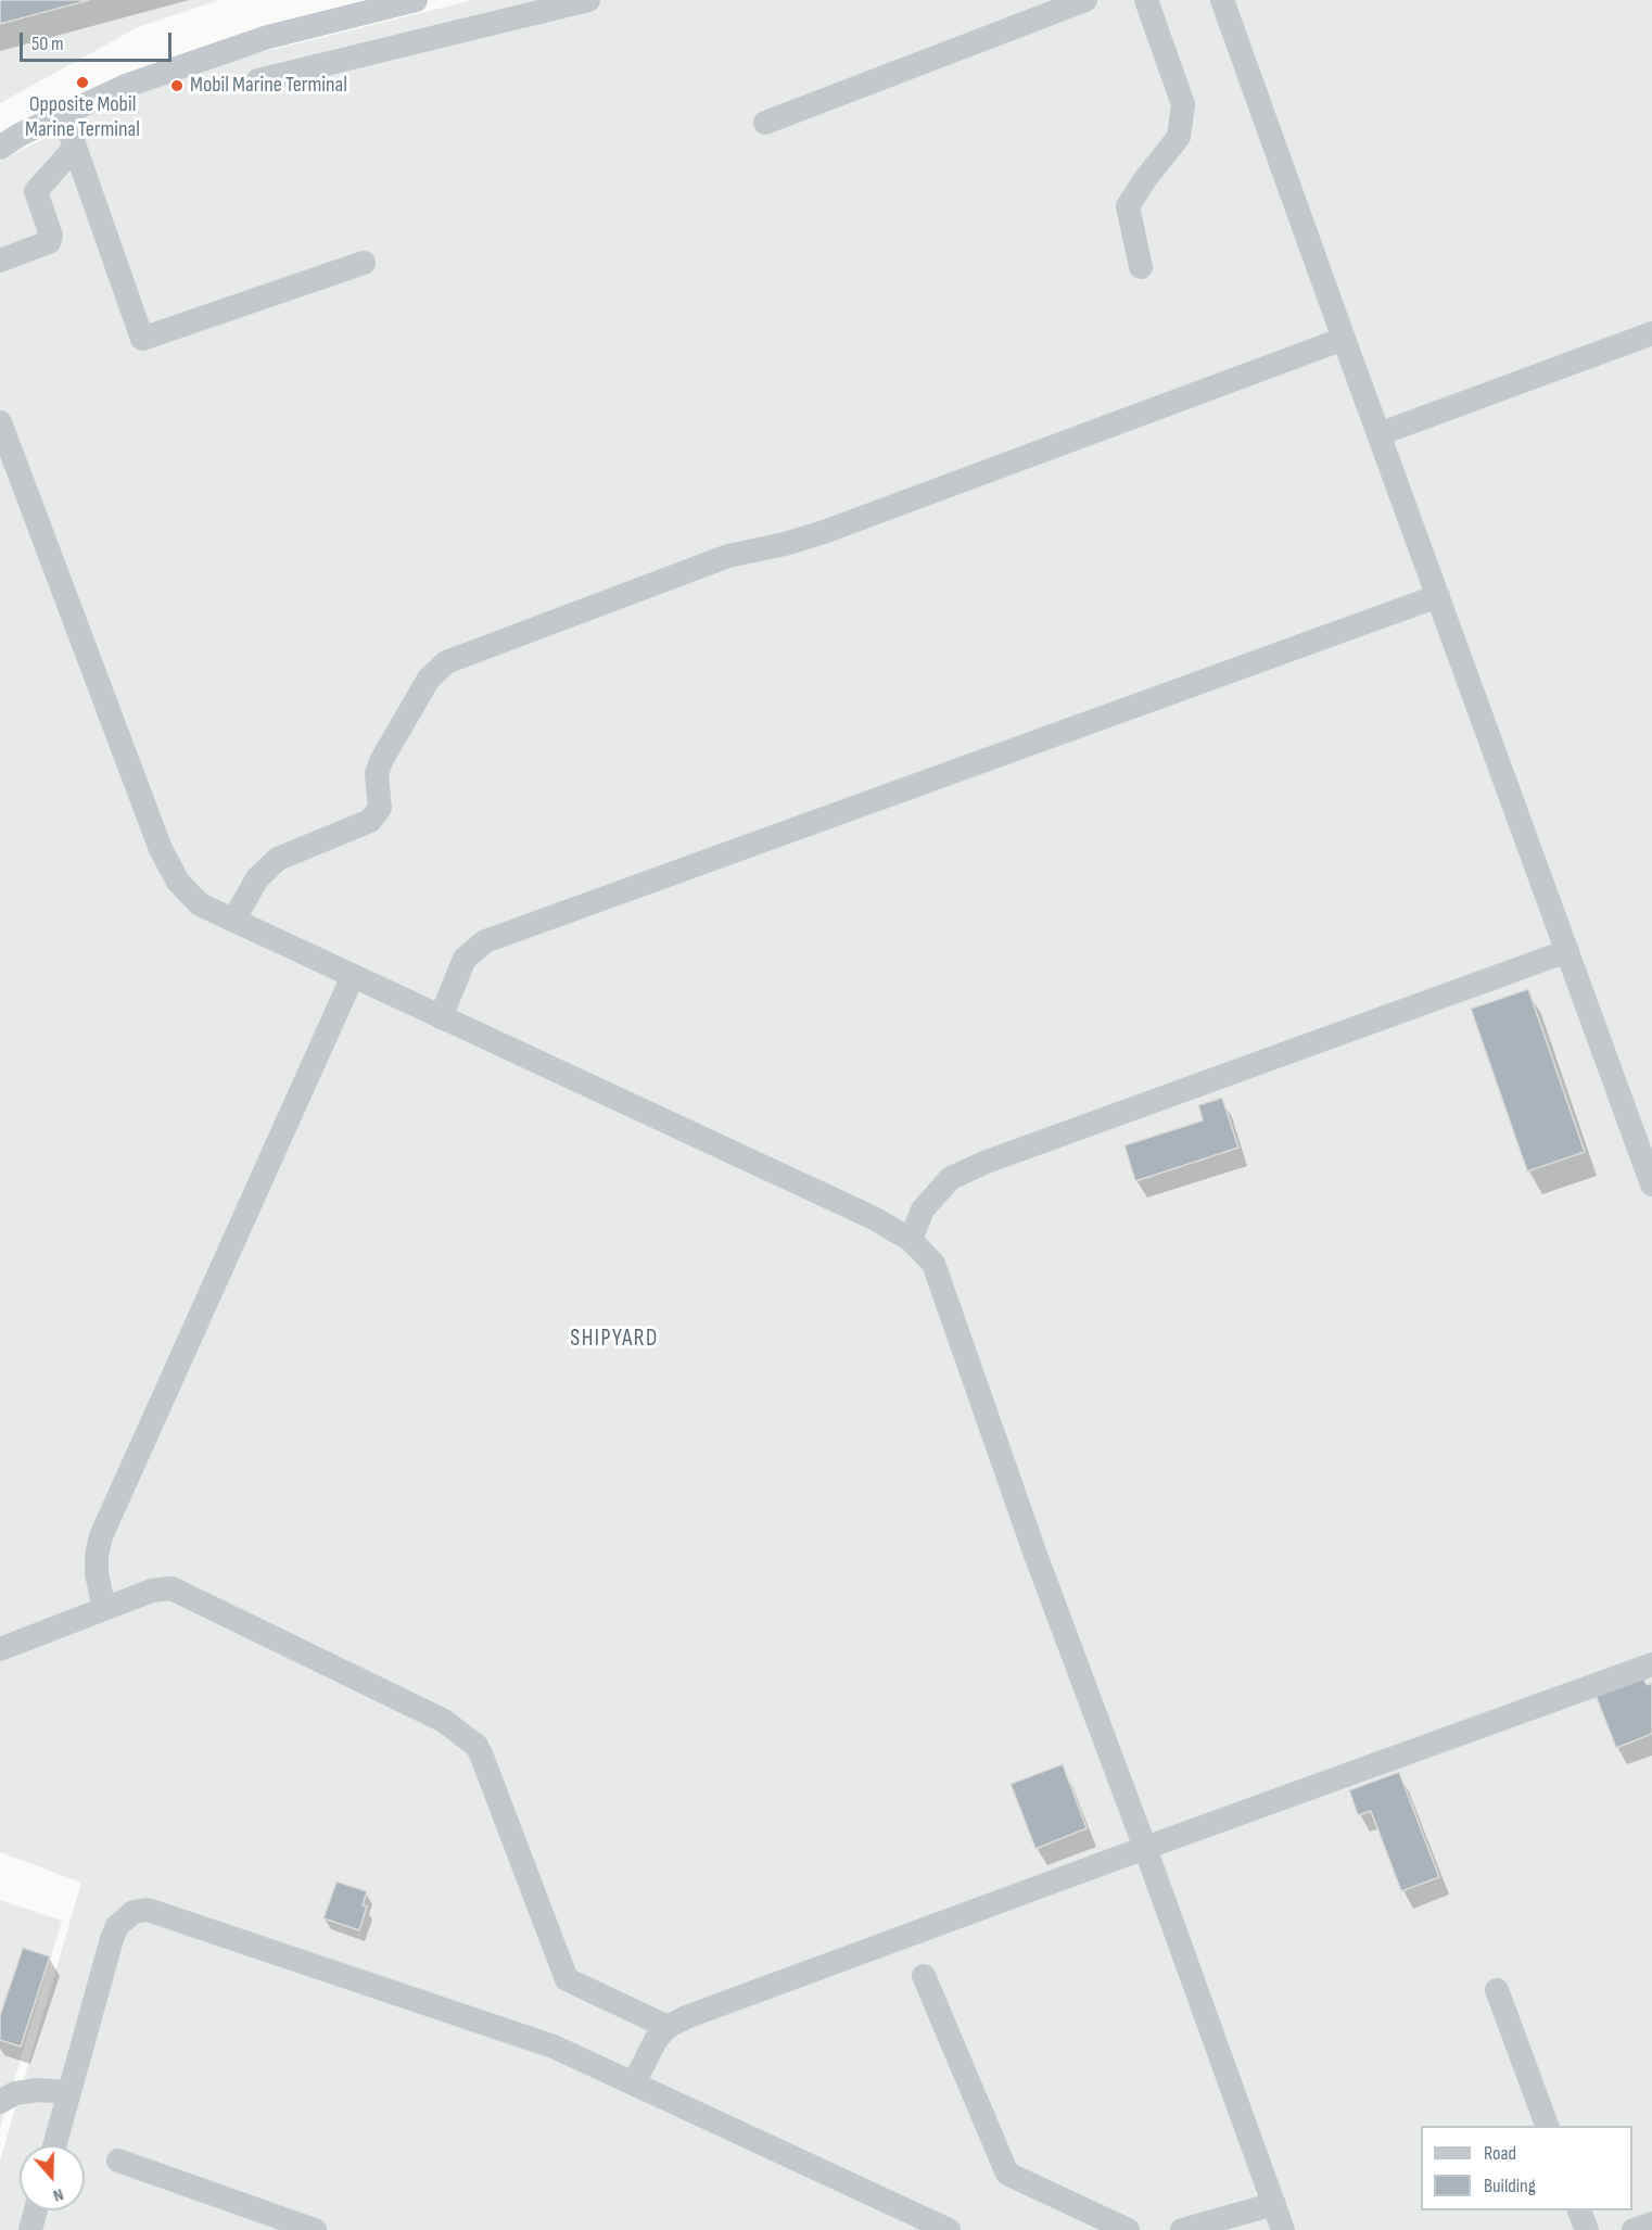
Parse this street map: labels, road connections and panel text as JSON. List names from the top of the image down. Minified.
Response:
{"districts":["SHIPYARD"],"places":["Opposite Mobil Marine Terminal","Mobil Marine Terminal"],"legend":["Road","Building"],"scale_bar":"50 m","north":"bottom"}
